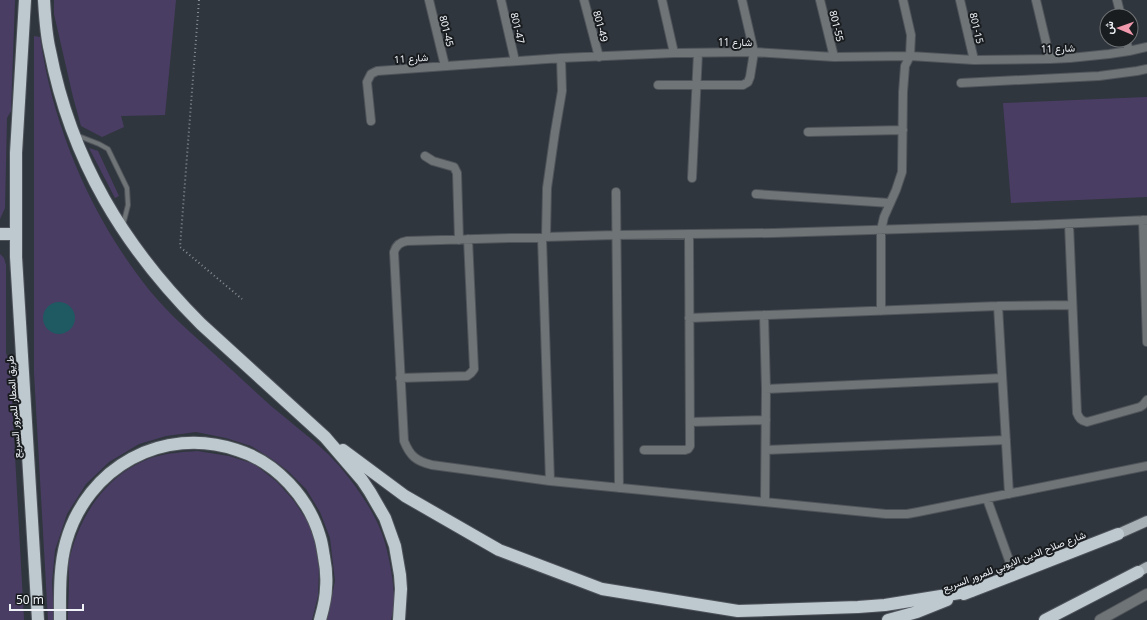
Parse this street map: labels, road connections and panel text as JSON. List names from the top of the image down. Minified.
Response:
{"streets":{"highway":["طريق المطار للمرور السريع","شارع صلاح الدين الايوبي للمرور السريع"],"street":["801-49","801-55","801-47","801-15","801-45","شارع 11"]},"crossings":[["801-49","شارع 11"],["801-55","شارع 11"],["801-47","شارع 11"],["801-15","شارع 11"],["801-45","شارع 11"]],"scale_bar":"50 m","north":"left"}
